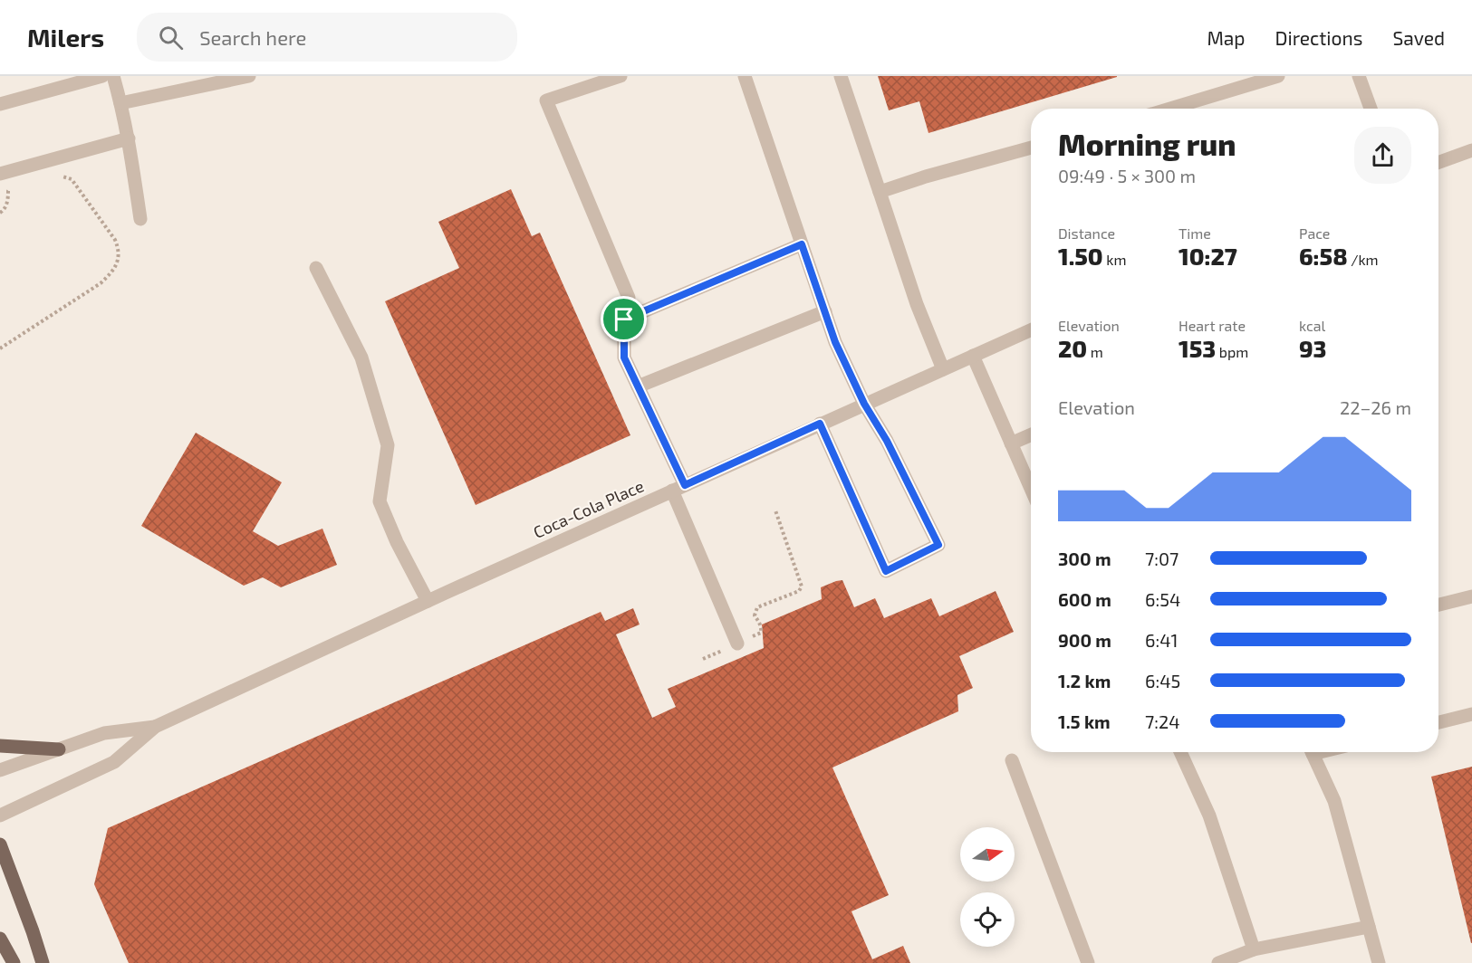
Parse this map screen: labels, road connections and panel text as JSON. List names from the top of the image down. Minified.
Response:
{"streets":{"street":["Coca-Cola Place"]},"north":"right","page":{"header":"Milers","search":"Search here","nav":["Map","Directions","Saved"],"heading":["Morning run","09:49 · 5 × 300 m"],"stats":[["Distance","1.50 km"],["Time","10:27"],["Pace","6:58 /km"],["Elevation","20 m"],["Heart rate","153 bpm"],["kcal","93"]],"chart":["Elevation","22–26 m"],"list":[{"name":"300 m","note":"7:07"},{"name":"600 m","note":"6:54"},{"name":"900 m","note":"6:41"},{"name":"1.2 km","note":"6:45"},{"name":"1.5 km","note":"7:24"}]}}
